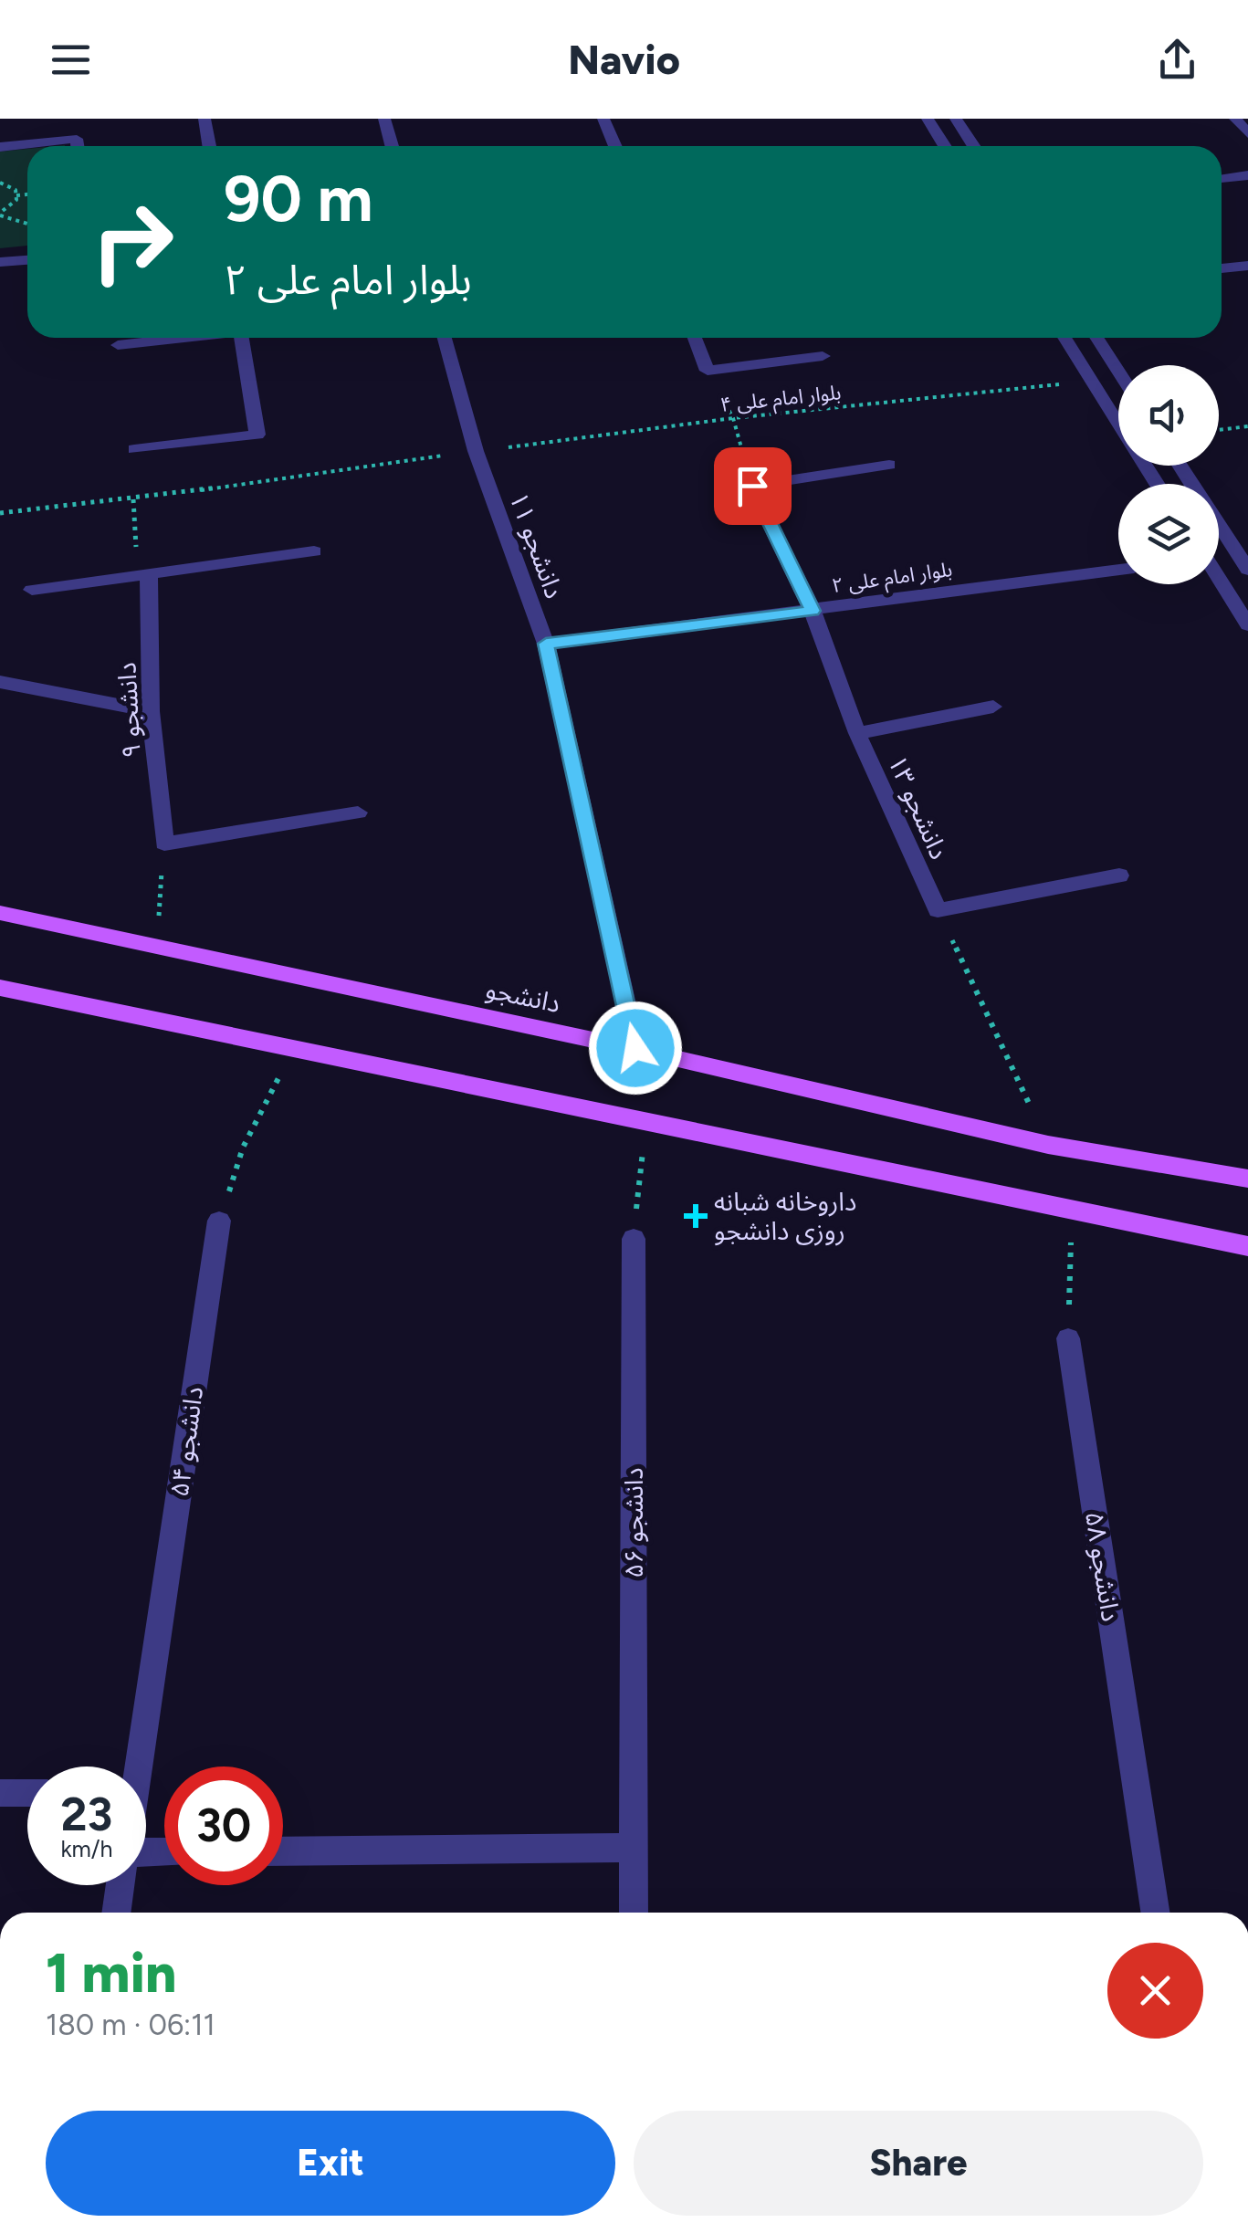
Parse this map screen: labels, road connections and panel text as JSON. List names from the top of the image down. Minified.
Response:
{"streets":{"main road":["دانشجو"],"street":["دانشجو ۱۱","بلوار امام علی ۲","دانشجو ۹","دانشجو ۱۳","دانشجو ۵۴","دانشجو ۵۶","دانشجو ۵۸"],"path":["بلوار امام علی ۴"]},"crossings":[["بلوار امام علی ۴","دانشجو ۱۱"],["دانشجو ۱۱","بلوار امام علی ۲"],["دانشجو ۱۱","دانشجو"],["بلوار امام علی ۲","دانشجو ۱۳"]],"places":{"health":["داروخانه شبانه روزی دانشجو"]},"page":{"header":"Navio","turn":["90 m","بلوار امام علی ۲"],"speed":"23 km/h","limit":"30","heading":["1 min","180 m · 06:11"],"buttons":["Exit","Share"]}}
